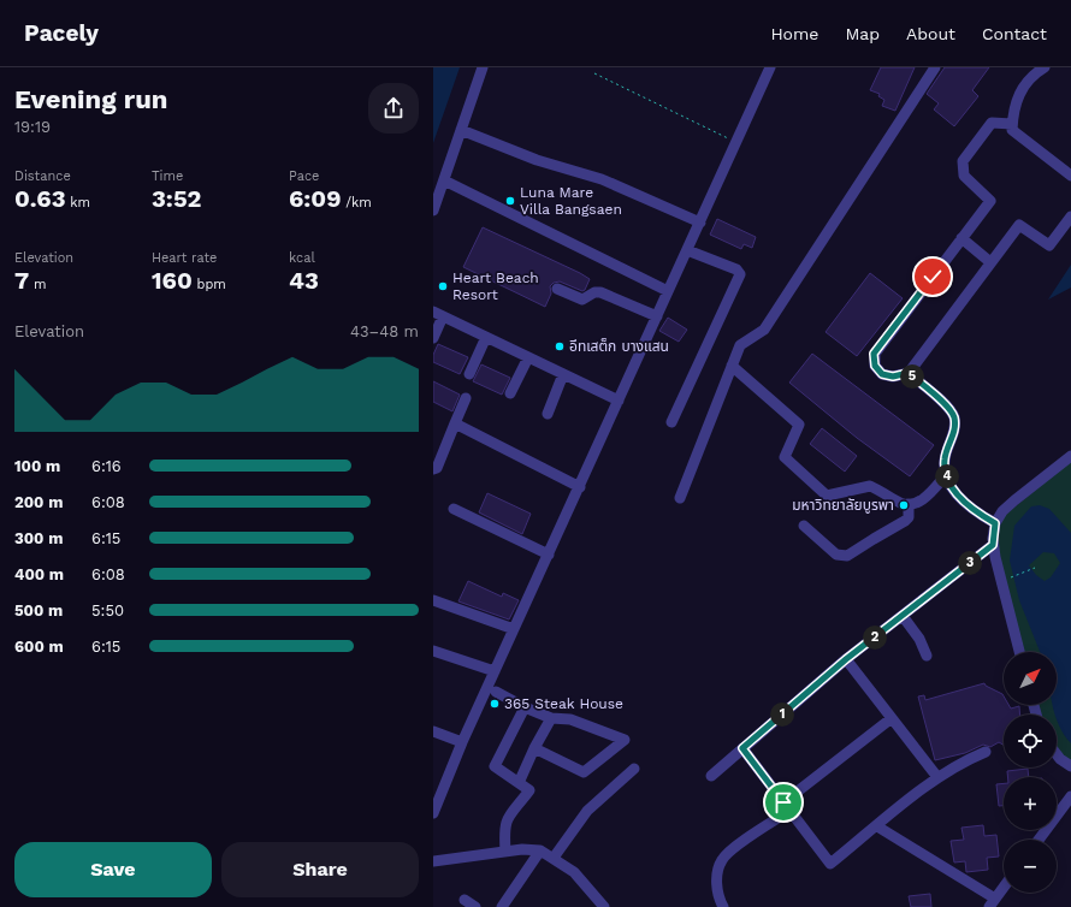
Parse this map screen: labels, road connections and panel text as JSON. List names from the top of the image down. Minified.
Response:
{"places":["Luna Mare Villa Bangsaen","Heart Beach Resort","อีทเสต็ก บางแสน","มหาวิทยาลัยบูรพา","365 Steak House"],"north":"top right","page":{"header":"Pacely","nav":["Home","Map","About","Contact"],"heading":["Evening run","19:19"],"stats":[["Distance","0.63 km"],["Time","3:52"],["Pace","6:09 /km"],["Elevation","7 m"],["Heart rate","160 bpm"],["kcal","43"]],"chart":["Elevation","43–48 m"],"pins":["5","4","3","2","1"],"list":[{"name":"100 m","note":"6:16"},{"name":"200 m","note":"6:08"},{"name":"300 m","note":"6:15"},{"name":"400 m","note":"6:08"},{"name":"500 m","note":"5:50"},{"name":"600 m","note":"6:15"}],"map_buttons":["+","−"],"buttons":["Save","Share"]}}
